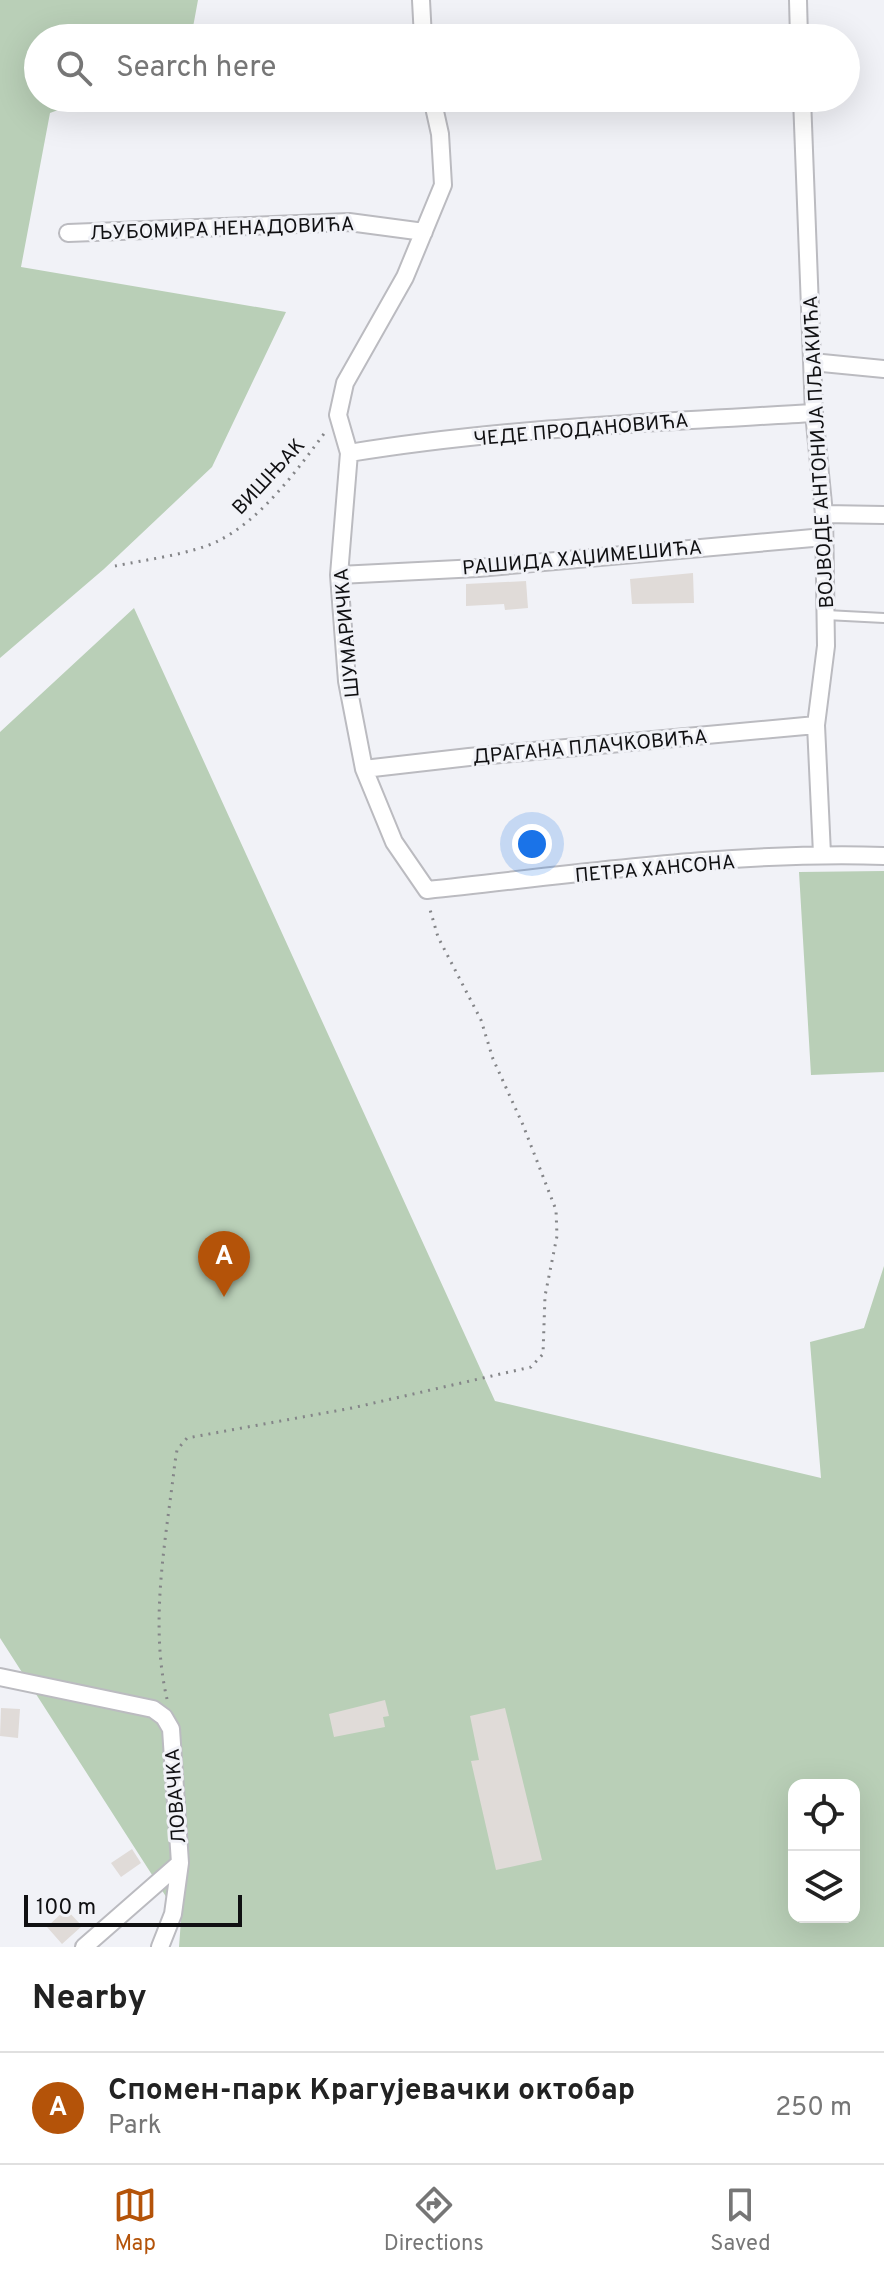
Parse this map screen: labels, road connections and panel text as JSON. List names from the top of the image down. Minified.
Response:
{"streets":{"street":["ЉУБОМИРА НЕНАДОВИЋА","ЧЕДЕ ПРОДАНОВИЋА","ВОЈВОДЕ АНТОНИЈА ПЉАКИЋА","РАШИДА ХАЏИМЕШИЋА","ШУМАРИЧКА","ДРАГАНА ПЛАЧКОВИЋА","ПЕТРА ХАНСОНА","ЛОВАЧКА"],"path":["ВИШЊАК"]},"crossings":[["ЧЕДЕ ПРОДАНОВИЋА","ВОЈВОДЕ АНТОНИЈА ПЉАКИЋА"],["ЧЕДЕ ПРОДАНОВИЋА","ШУМАРИЧКА"],["ВОЈВОДЕ АНТОНИЈА ПЉАКИЋА","РАШИДА ХАЏИМЕШИЋА"],["ВОЈВОДЕ АНТОНИЈА ПЉАКИЋА","ДРАГАНА ПЛАЧКОВИЋА"],["ВОЈВОДЕ АНТОНИЈА ПЉАКИЋА","ПЕТРА ХАНСОНА"],["ВИШЊАК","ШУМАРИЧКА"],["РАШИДА ХАЏИМЕШИЋА","ШУМАРИЧКА"],["ШУМАРИЧКА","ДРАГАНА ПЛАЧКОВИЋА"],["ШУМАРИЧКА","ПЕТРА ХАНСОНА"]],"scale_bar":"100 m","page":{"search":"Search here","pins":"A","scale":"100 m","heading":"Nearby","list":[{"mark":"A","name":"Спомен-парк Крагујевачки октобар","note":"Park","value":"250 m"}],"nav":["Map","Directions","Saved"]}}
